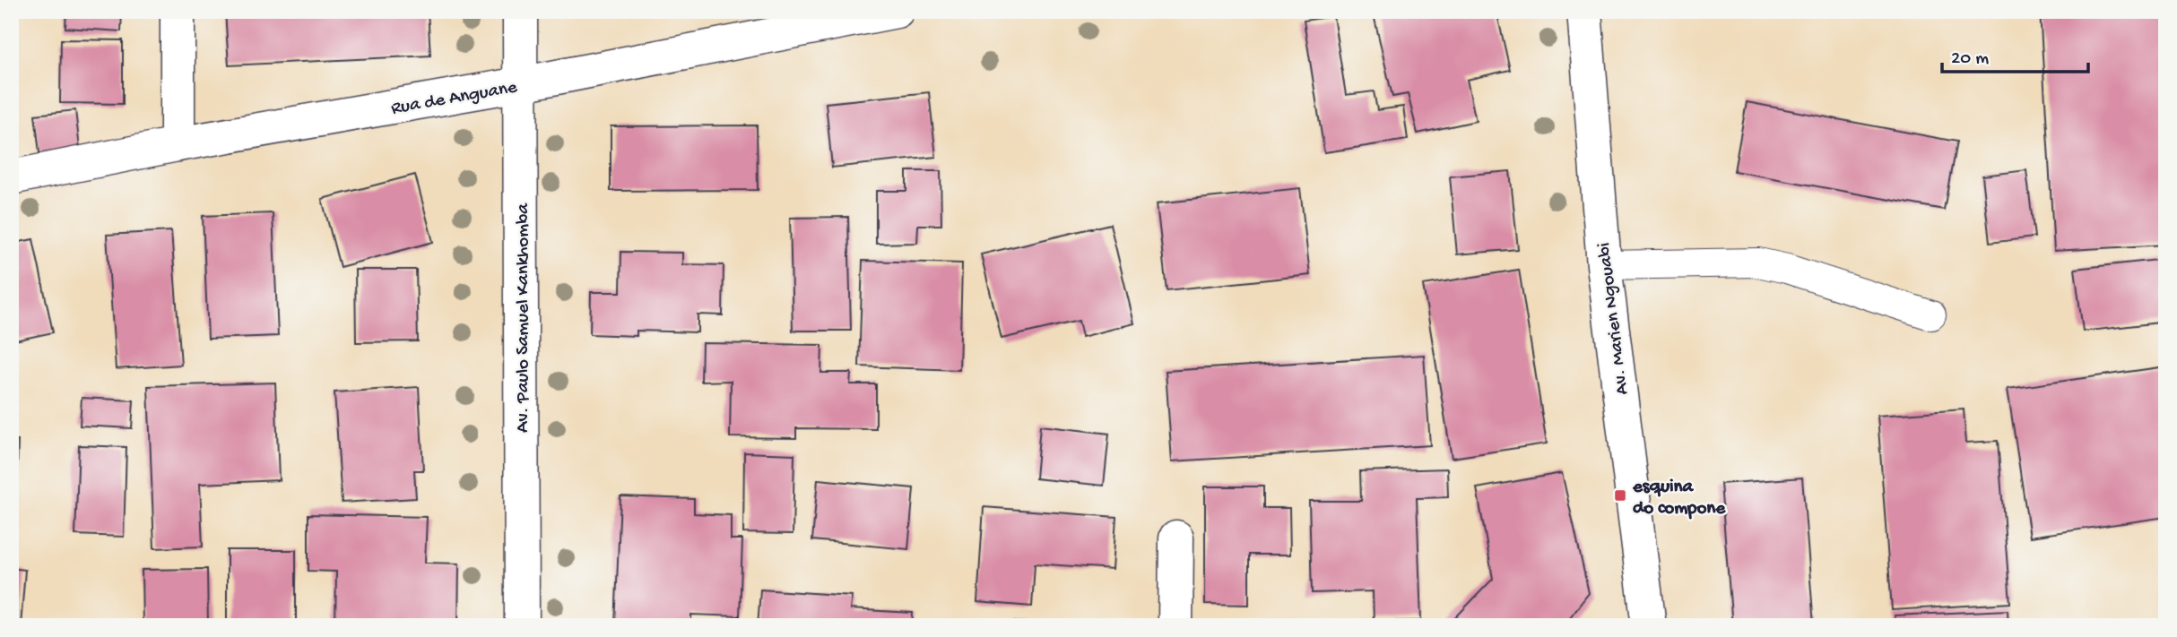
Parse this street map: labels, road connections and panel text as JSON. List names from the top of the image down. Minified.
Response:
{"streets":{"street":["Rua de Anguane","Av. Paulo Samuel Kankhomba","Av. Marien Ngouabi"]},"crossings":[["Rua de Anguane","Av. Paulo Samuel Kankhomba"]],"places":{"transit":["esquina do compone"]},"scale_bar":"20 m"}
